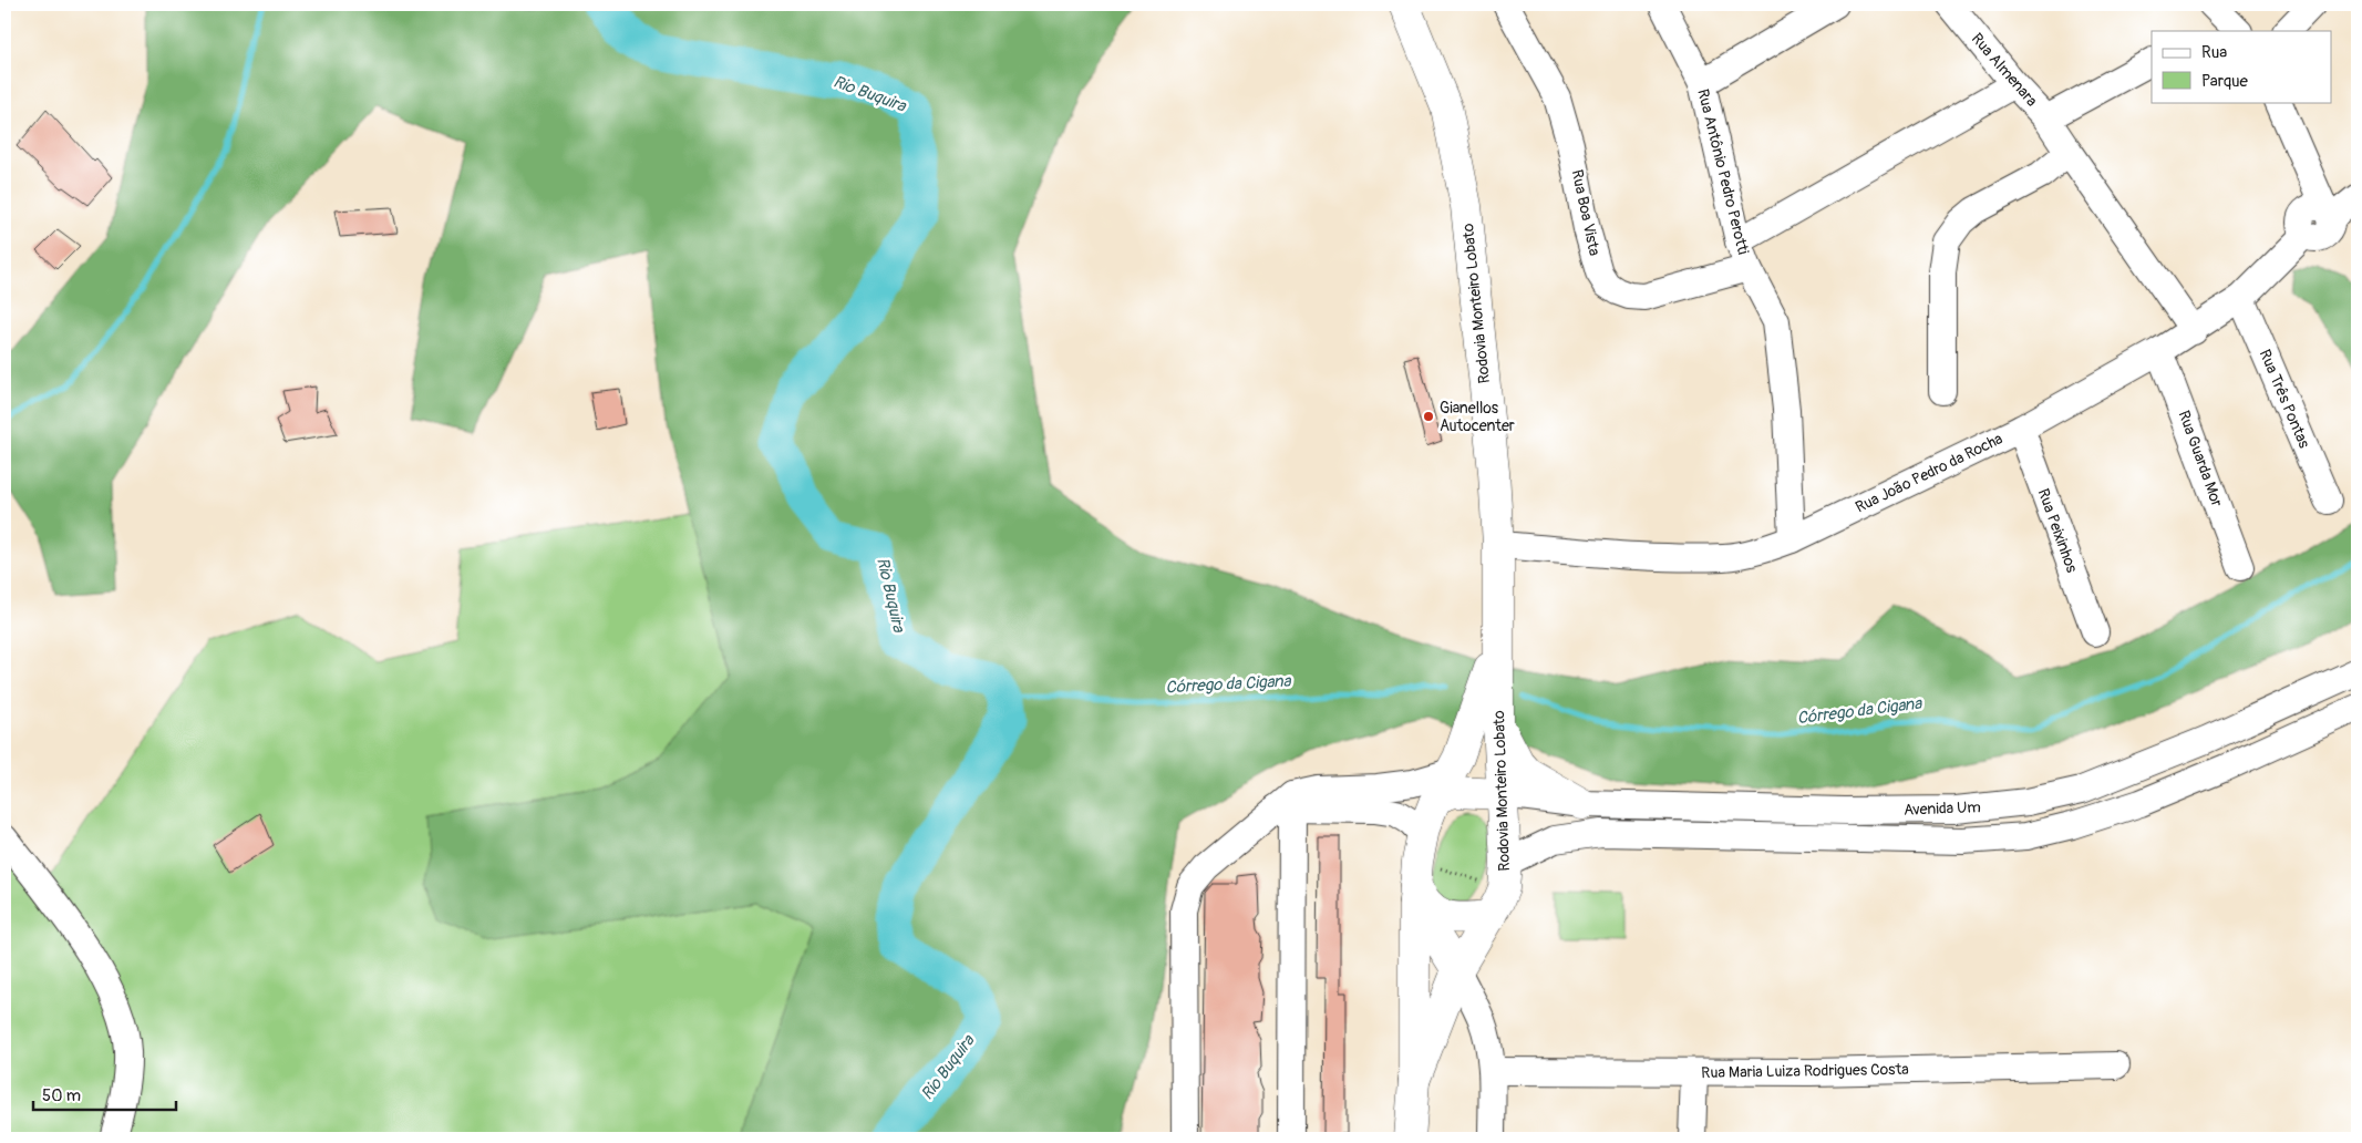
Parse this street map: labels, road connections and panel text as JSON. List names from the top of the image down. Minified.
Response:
{"streets":{"main road":["Rodovia Monteiro Lobato"],"street":["Rua Almenara","Rua Antônio Pedro Perotti","Rua Boa Vista","Rua Três Pontas","Rua Guarda Mor","Rua João Pedro da Rocha","Rua Peixinhos","Avenida Um","Rua Maria Luiza Rodrigues Costa"]},"crossings":[["Rua Antônio Pedro Perotti","Rua Boa Vista"],["Rua Antônio Pedro Perotti","Rua João Pedro da Rocha"],["Rodovia Monteiro Lobato","Rua João Pedro da Rocha"],["Rodovia Monteiro Lobato","Avenida Um"],["Rua Três Pontas","Rua João Pedro da Rocha"],["Rua Guarda Mor","Rua João Pedro da Rocha"],["Rua João Pedro da Rocha","Rua Peixinhos"]],"water":["Rio Buquira","Córrego da Cigana"],"places":["Gianellos Autocenter"],"legend":["Rua","Parque"],"scale_bar":"50 m"}
